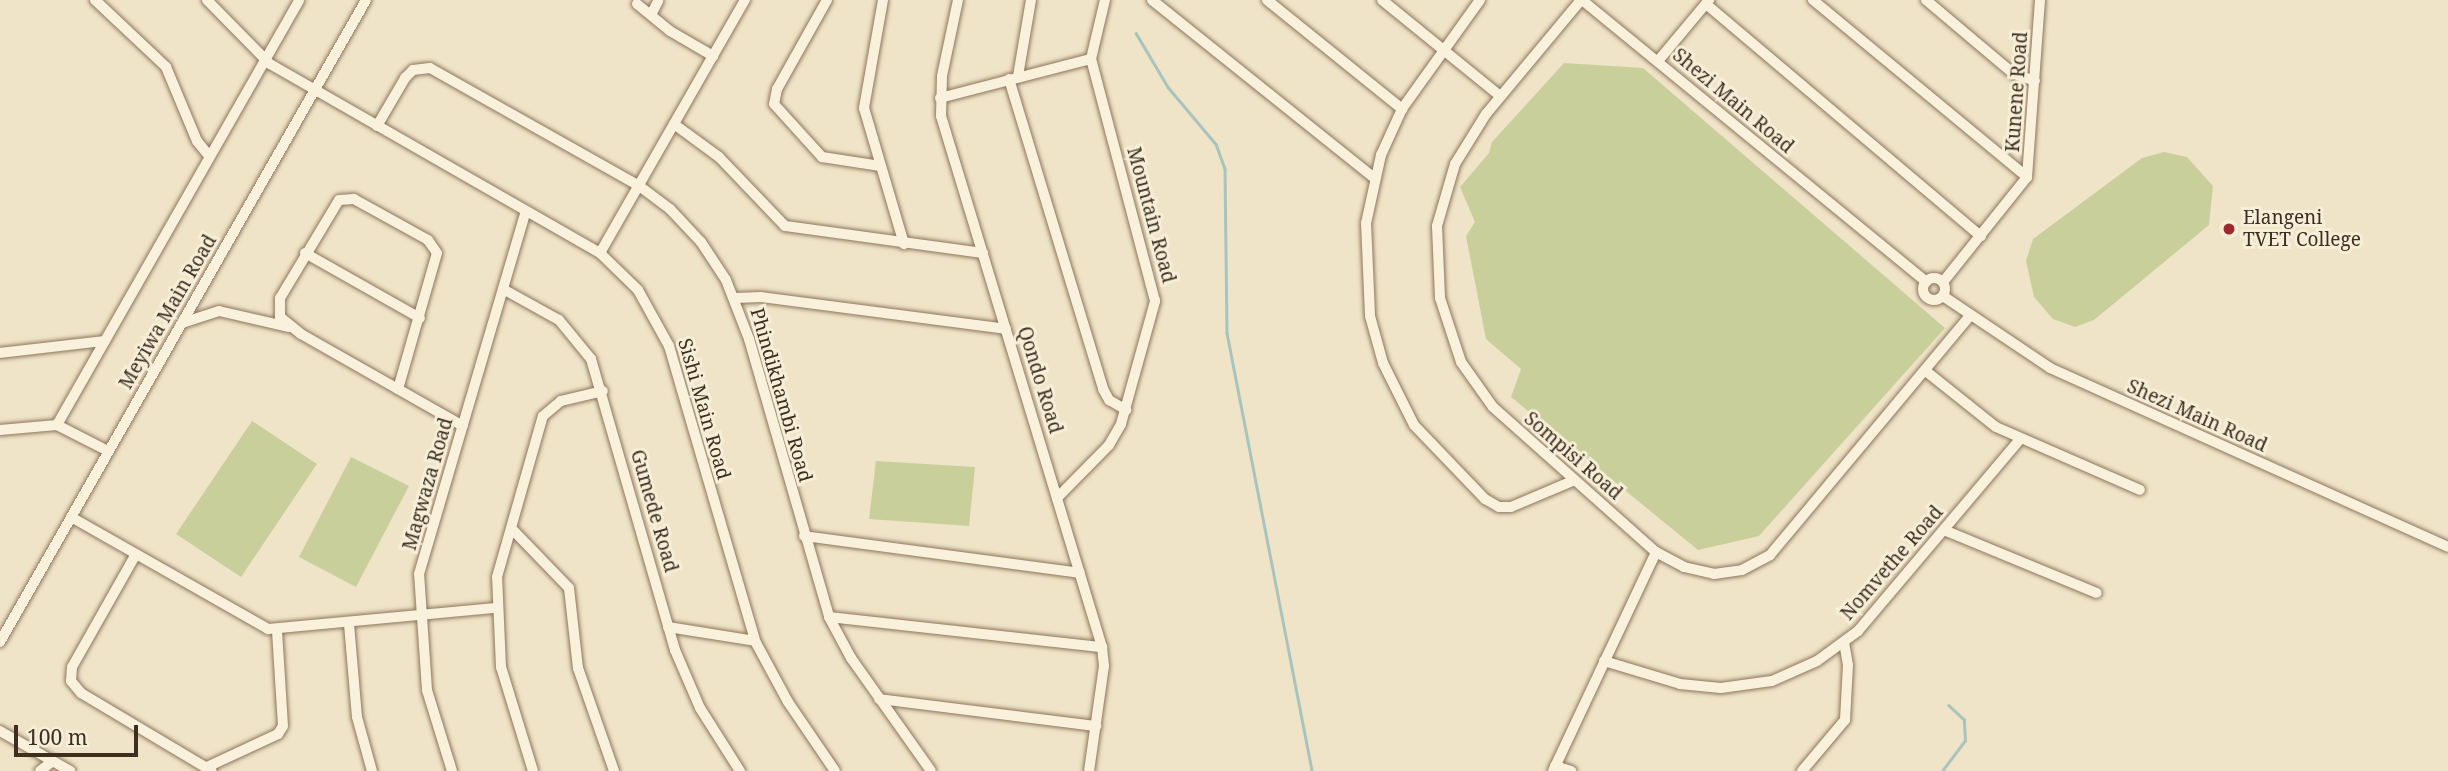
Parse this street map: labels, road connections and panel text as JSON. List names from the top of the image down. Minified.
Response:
{"streets":{"street":["Kunene Road","Shezi Main Road","Mountain Road","Meyiwa Main Road","Qondo Road","Phindikhambi Road","Sishi Main Road","Sompisi Road","Magwaza Road","Gumede Road","Nomvethe Road"]},"crossings":[["Kunene Road","Shezi Main Road"],["Shezi Main Road","Sompisi Road"],["Mountain Road","Qondo Road"],["Meyiwa Main Road","Sishi Main Road"],["Phindikhambi Road","Sishi Main Road"],["Sishi Main Road","Magwaza Road"],["Magwaza Road","Gumede Road"]],"places":["Elangeni TVET College"],"scale_bar":"100 m"}
